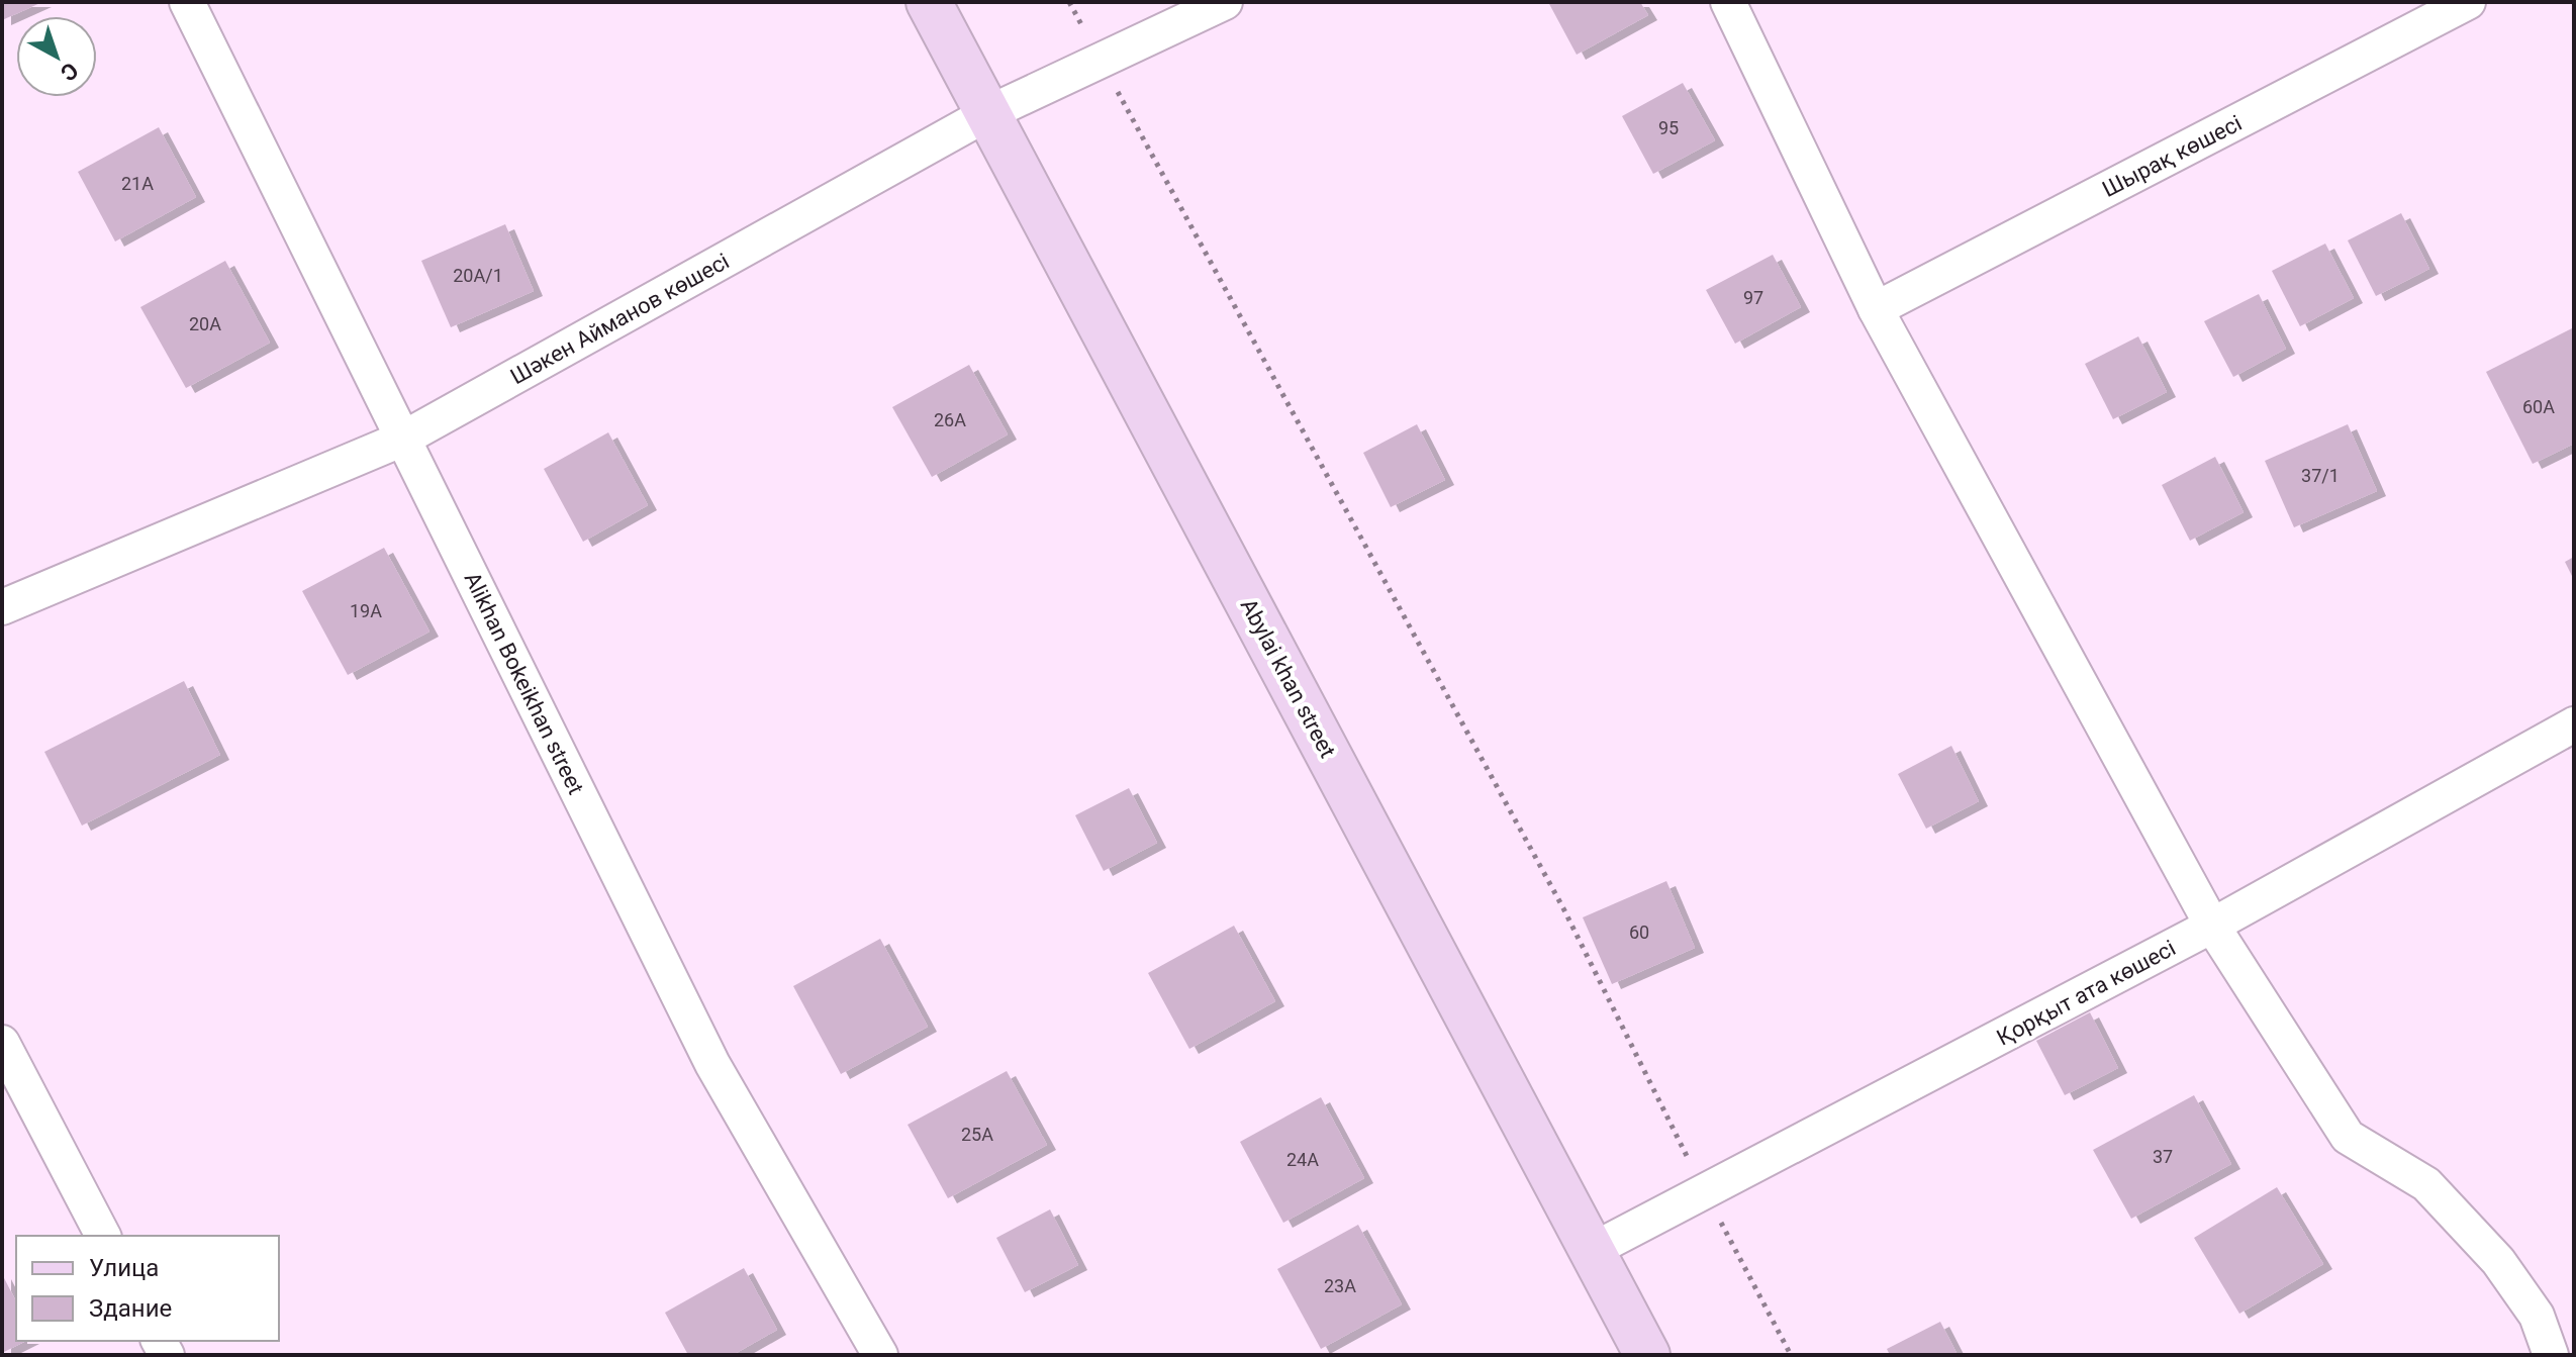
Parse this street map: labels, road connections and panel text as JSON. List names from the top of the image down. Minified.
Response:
{"streets":{"street":["Шырақ көшесі","Шәкен Айманов көшесі","Abylai khan street","Alikhan Bokeikhan street","Қорқыт ата көшесі"]},"crossings":[["Шәкен Айманов көшесі","Abylai khan street"],["Шәкен Айманов көшесі","Alikhan Bokeikhan street"],["Abylai khan street","Қорқыт ата көшесі"]],"house_numbers":["95","21А","20А/1","97","20А","60А","26А","37/1","19А","60","25А","37","24А","23А"],"legend":["Улица","Здание"],"north":"bottom right"}
